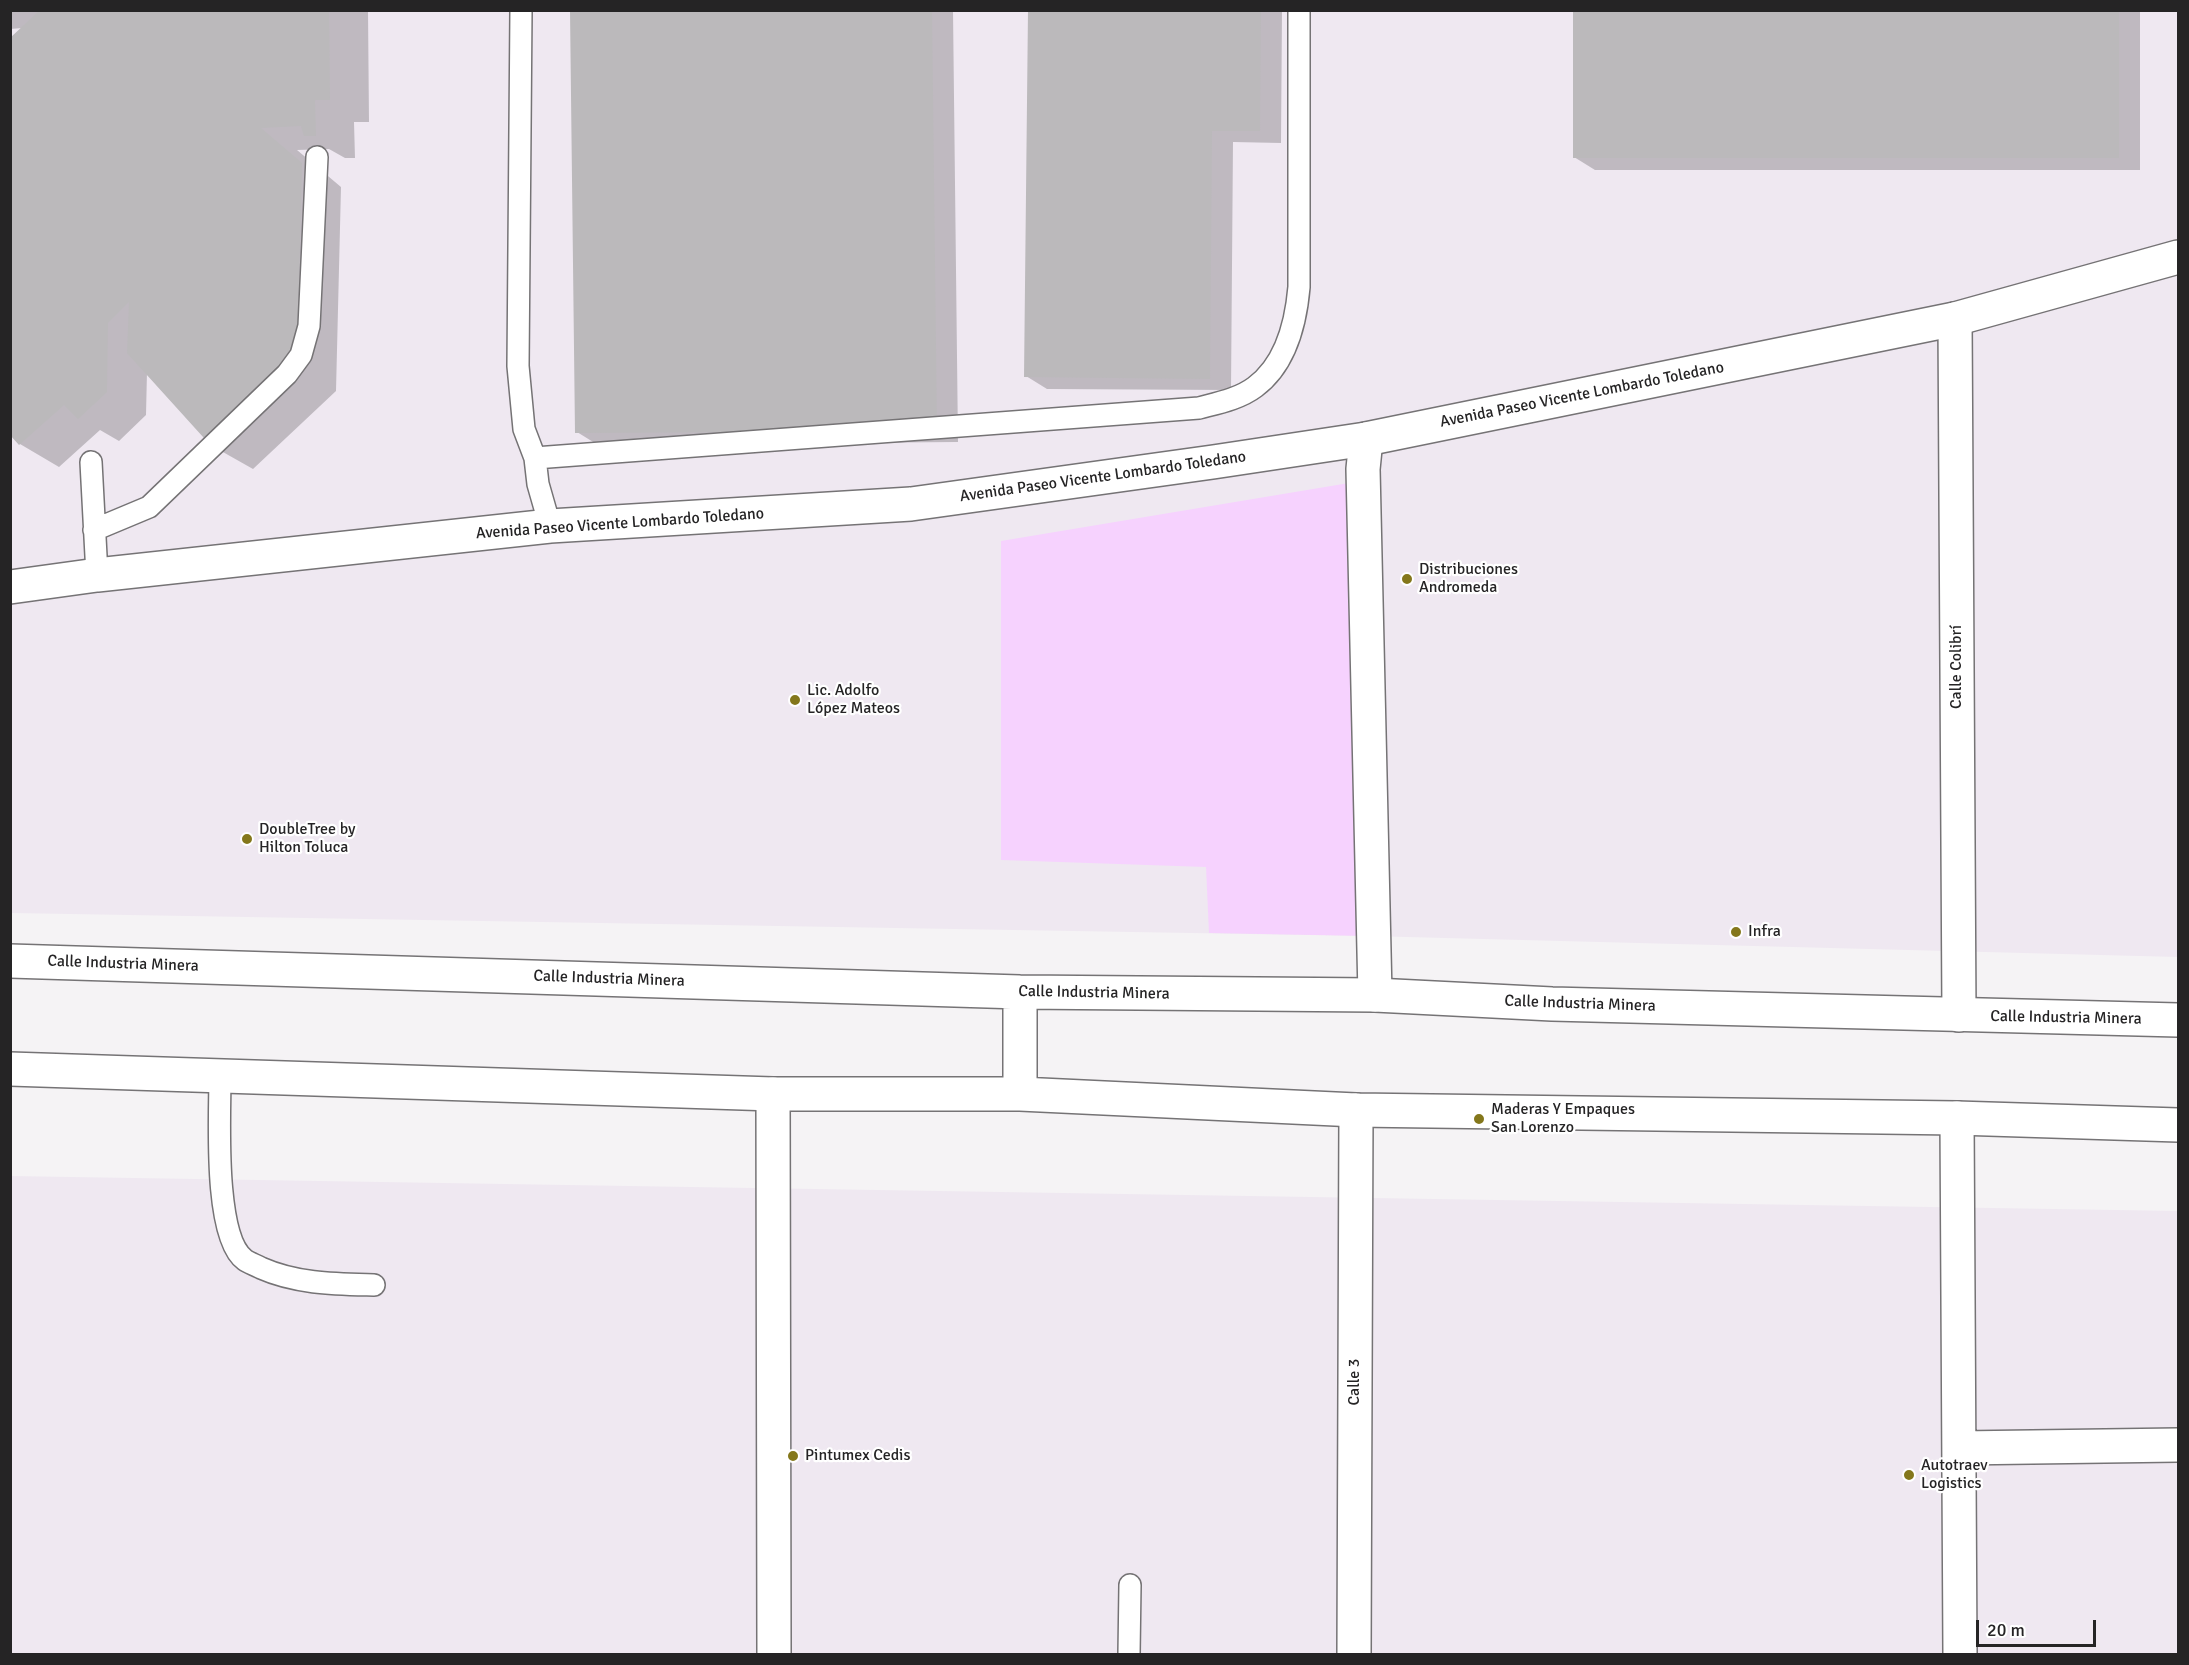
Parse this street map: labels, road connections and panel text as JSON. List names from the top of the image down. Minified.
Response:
{"streets":{"main road":["Avenida Paseo Vicente Lombardo Toledano","Calle Colibrí","Calle Industria Minera","Calle 3"]},"crossings":[["Avenida Paseo Vicente Lombardo Toledano","Calle Colibrí"],["Calle Colibrí","Calle Industria Minera"]],"places":["Distribuciones Andromeda","Lic. Adolfo López Mateos","DoubleTree by Hilton Toluca","Infra","Maderas Y Empaques San Lorenzo","Pintumex Cedis","Autotraev Logistics"],"scale_bar":"20 m"}
